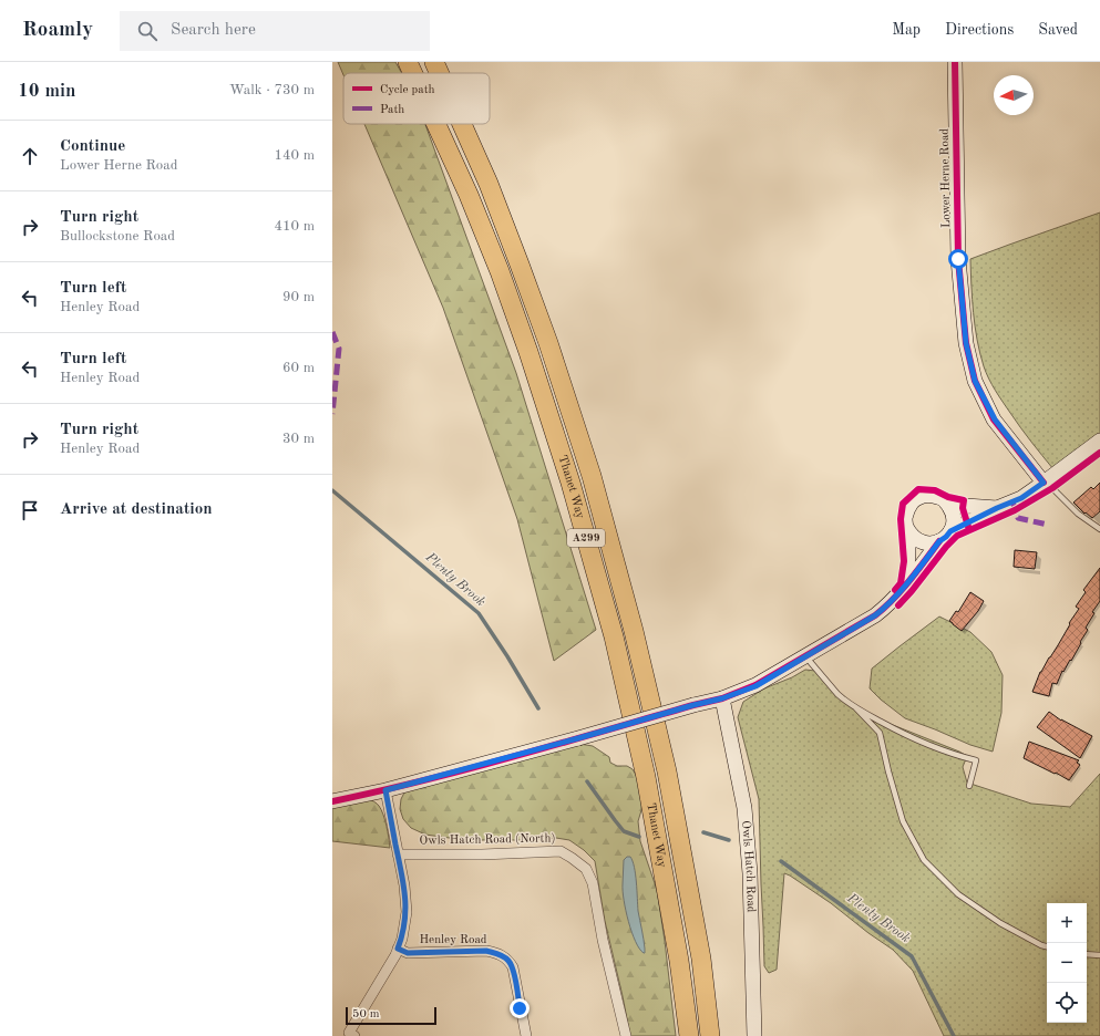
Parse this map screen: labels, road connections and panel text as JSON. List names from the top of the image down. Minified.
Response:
{"streets":{"highway":["Thanet Way","A299"],"street":["Lower Herne Road","Owls Hatch Road (North)","Owls Hatch Road","Henley Road"]},"crossings":[["Owls Hatch Road (North)","Henley Road"]],"water":["Plenty Brook"],"legend":["Cycle path","Path"],"scale_bar":"50 m","north":"left","page":{"header":"Roamly","search":"Search here","nav":["Map","Directions","Saved"],"heading":["10 min","Walk · 730 m"],"list":[["Continue","Lower Herne Road","140 m"],["Turn right","Bullockstone Road","410 m"],["Turn left","Henley Road","90 m"],["Turn left","Henley Road","60 m"],["Turn right","Henley Road","30 m"],"Arrive at destination"],"map_buttons":["+","−"],"scale":"50 m"}}
